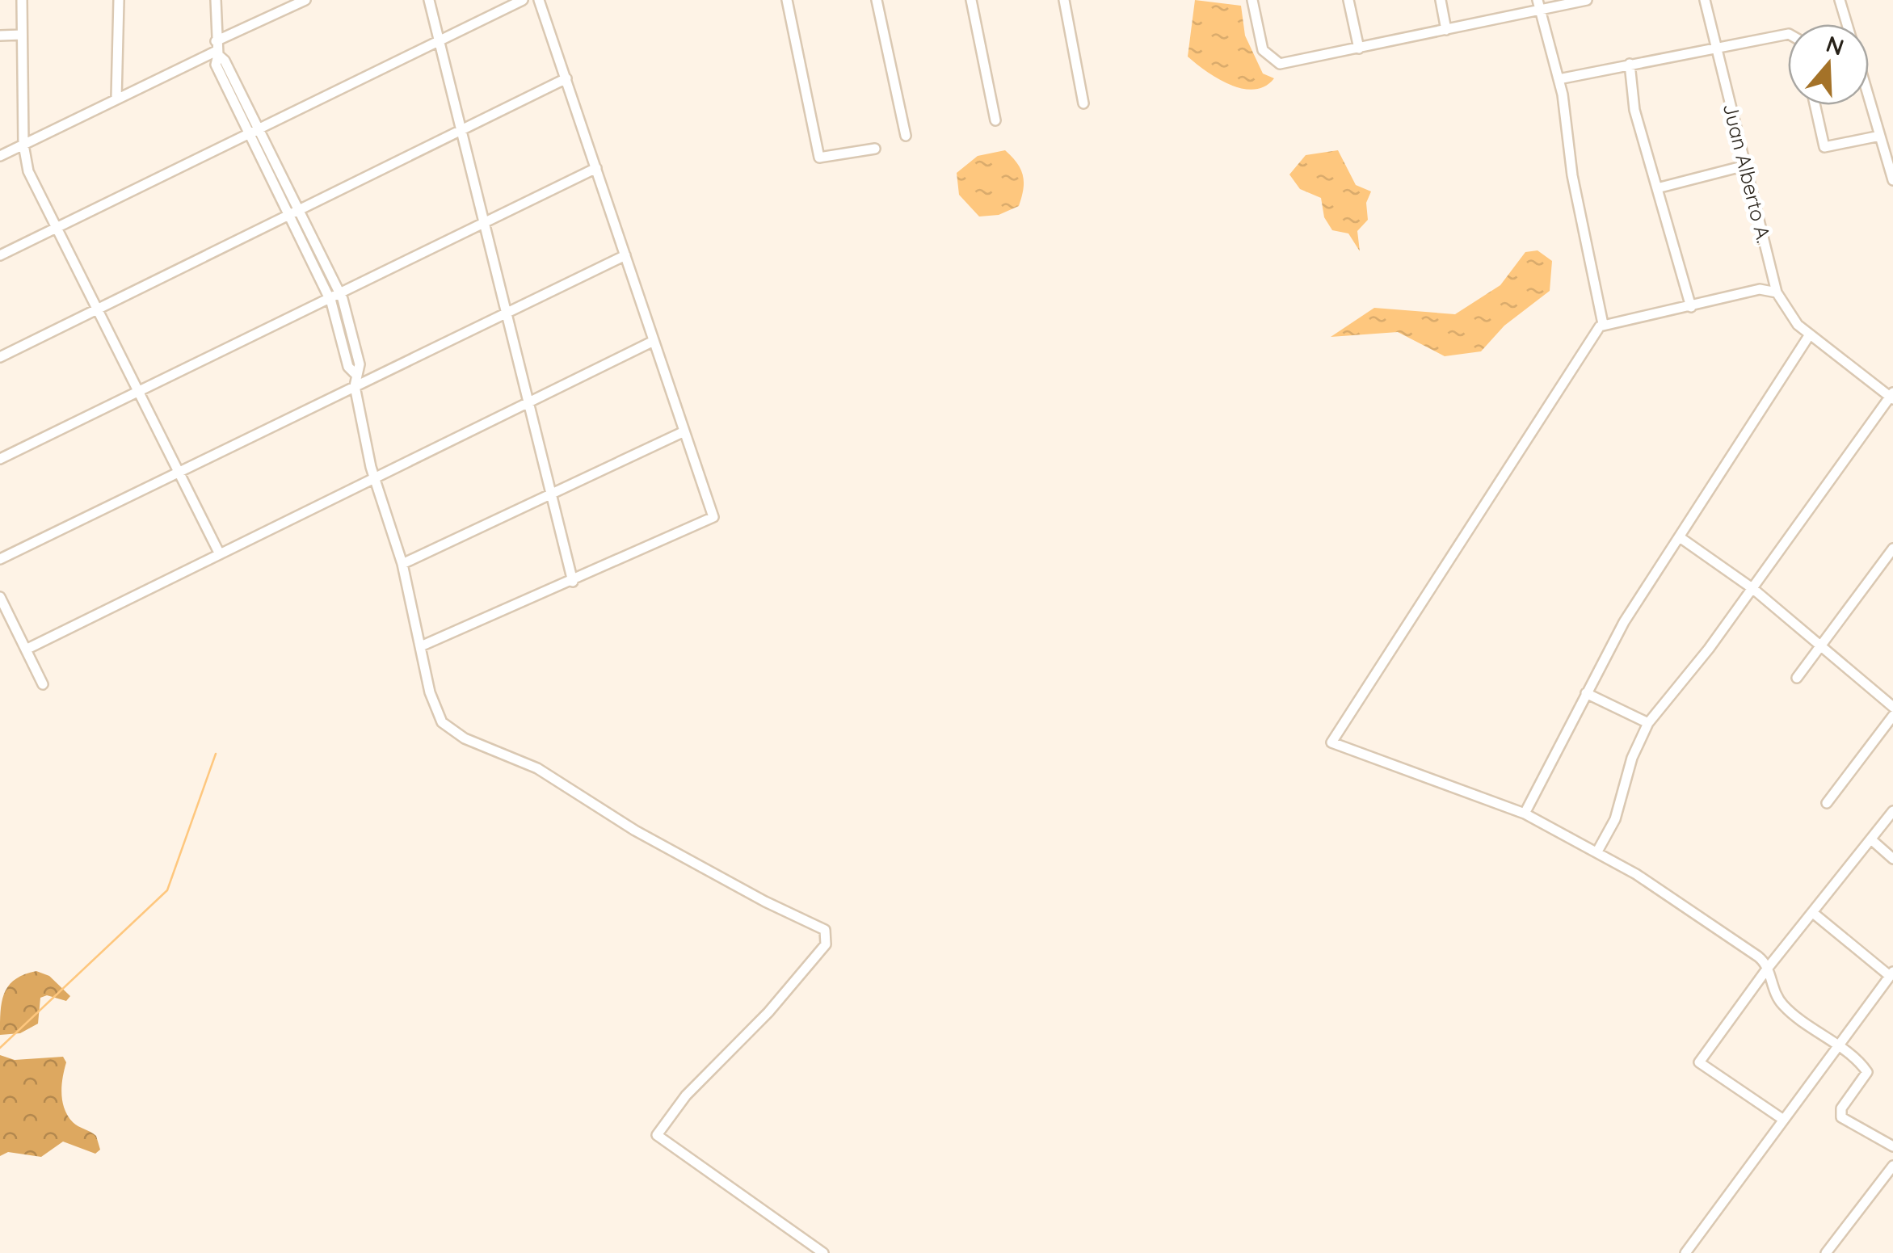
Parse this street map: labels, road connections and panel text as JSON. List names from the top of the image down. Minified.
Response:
{"streets":{"street":["Juan Alberto A."]},"north":"top"}
